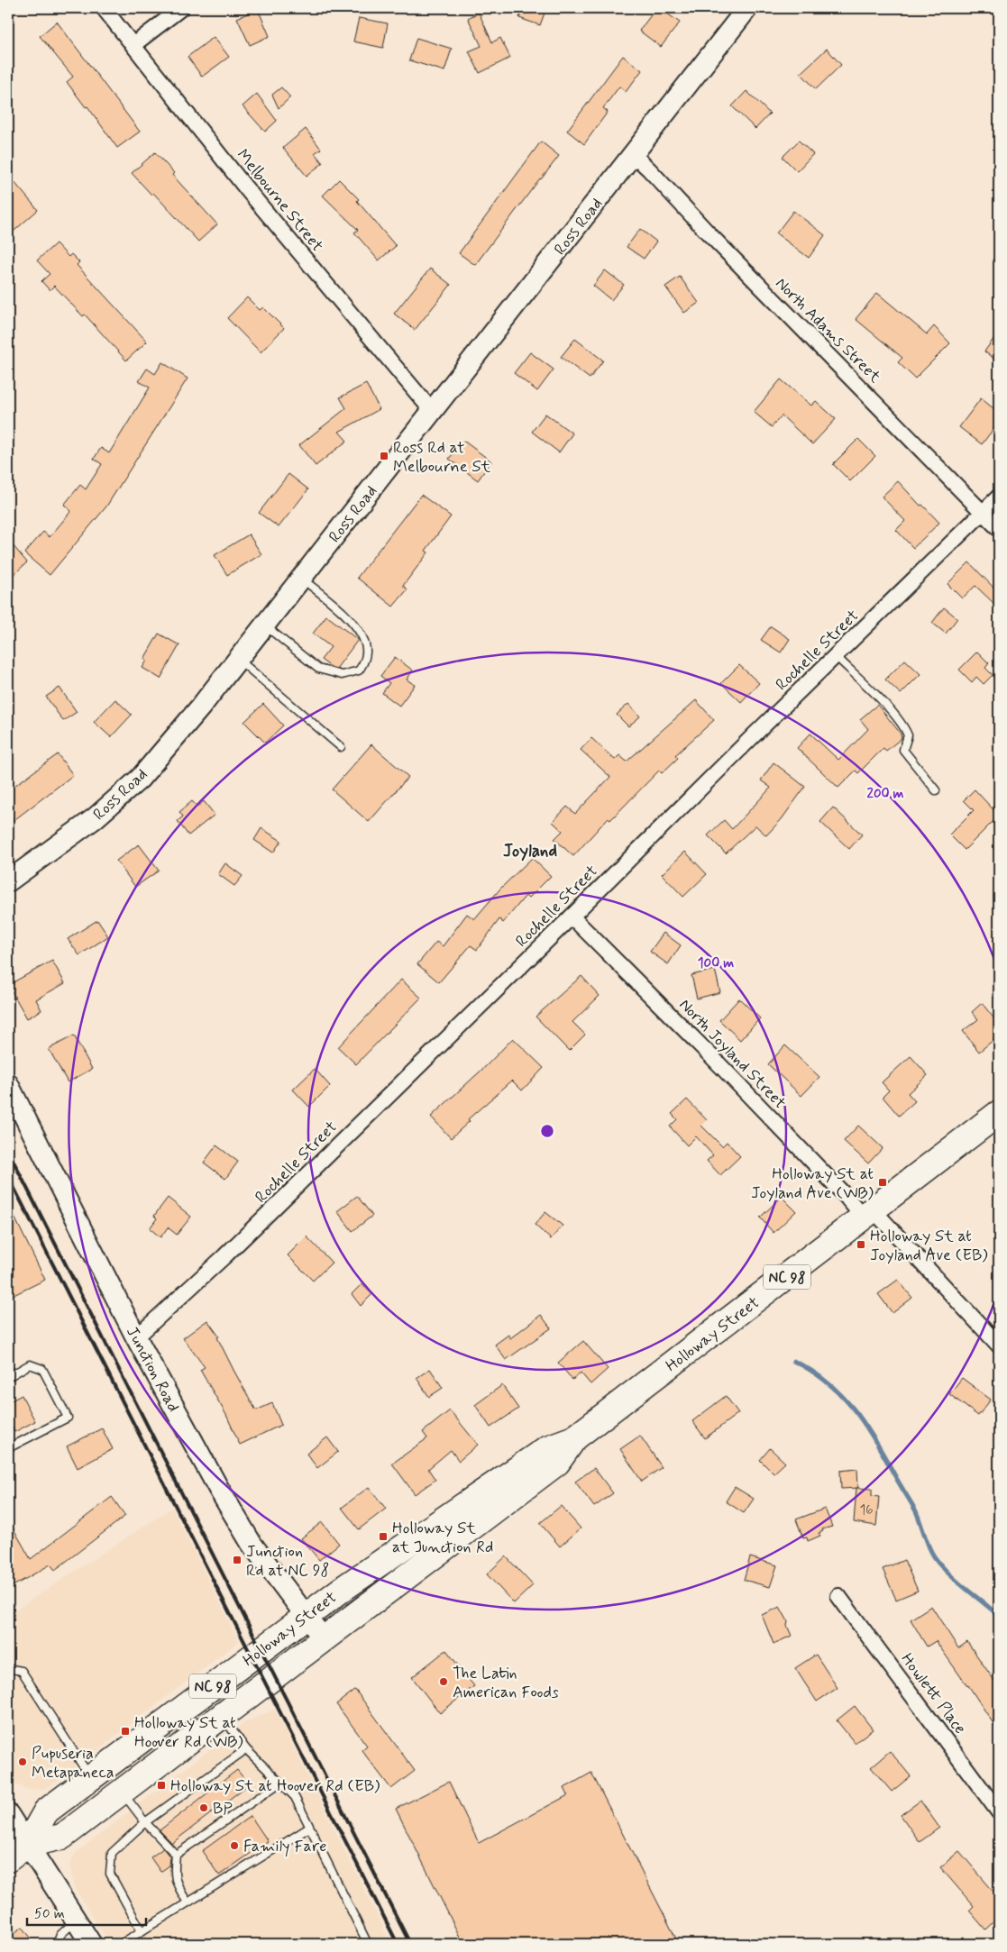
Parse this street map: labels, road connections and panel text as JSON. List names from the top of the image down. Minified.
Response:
{"streets":{"highway":["NC 98","Holloway Street"],"street":["Melbourne Street","Ross Road","North Adams Street","Rochelle Street","North Joyland Street","Junction Road","Howlett Place"]},"crossings":[["Melbourne Street","Ross Road"],["Ross Road","North Adams Street"],["North Adams Street","Rochelle Street"],["Rochelle Street","North Joyland Street"],["Rochelle Street","Junction Road"],["North Joyland Street","Holloway Street"],["Holloway Street","Junction Road"]],"districts":["Joyland"],"places":{"transit":["Ross Rd at Melbourne St","Holloway St at Joyland Ave (WB)","Holloway St at Joyland Ave (EB)","Holloway St at Junction Rd","Junction Rd at NC 98","Holloway St at Hoover Rd (WB)","Holloway St at Hoover Rd (EB)"],"other":["The Latin American Foods","Pupuseria Metapaneca","BP","Family Fare"]},"house_numbers":["16"],"scale_bar":"50 m","rings":["200 m","100 m"]}
